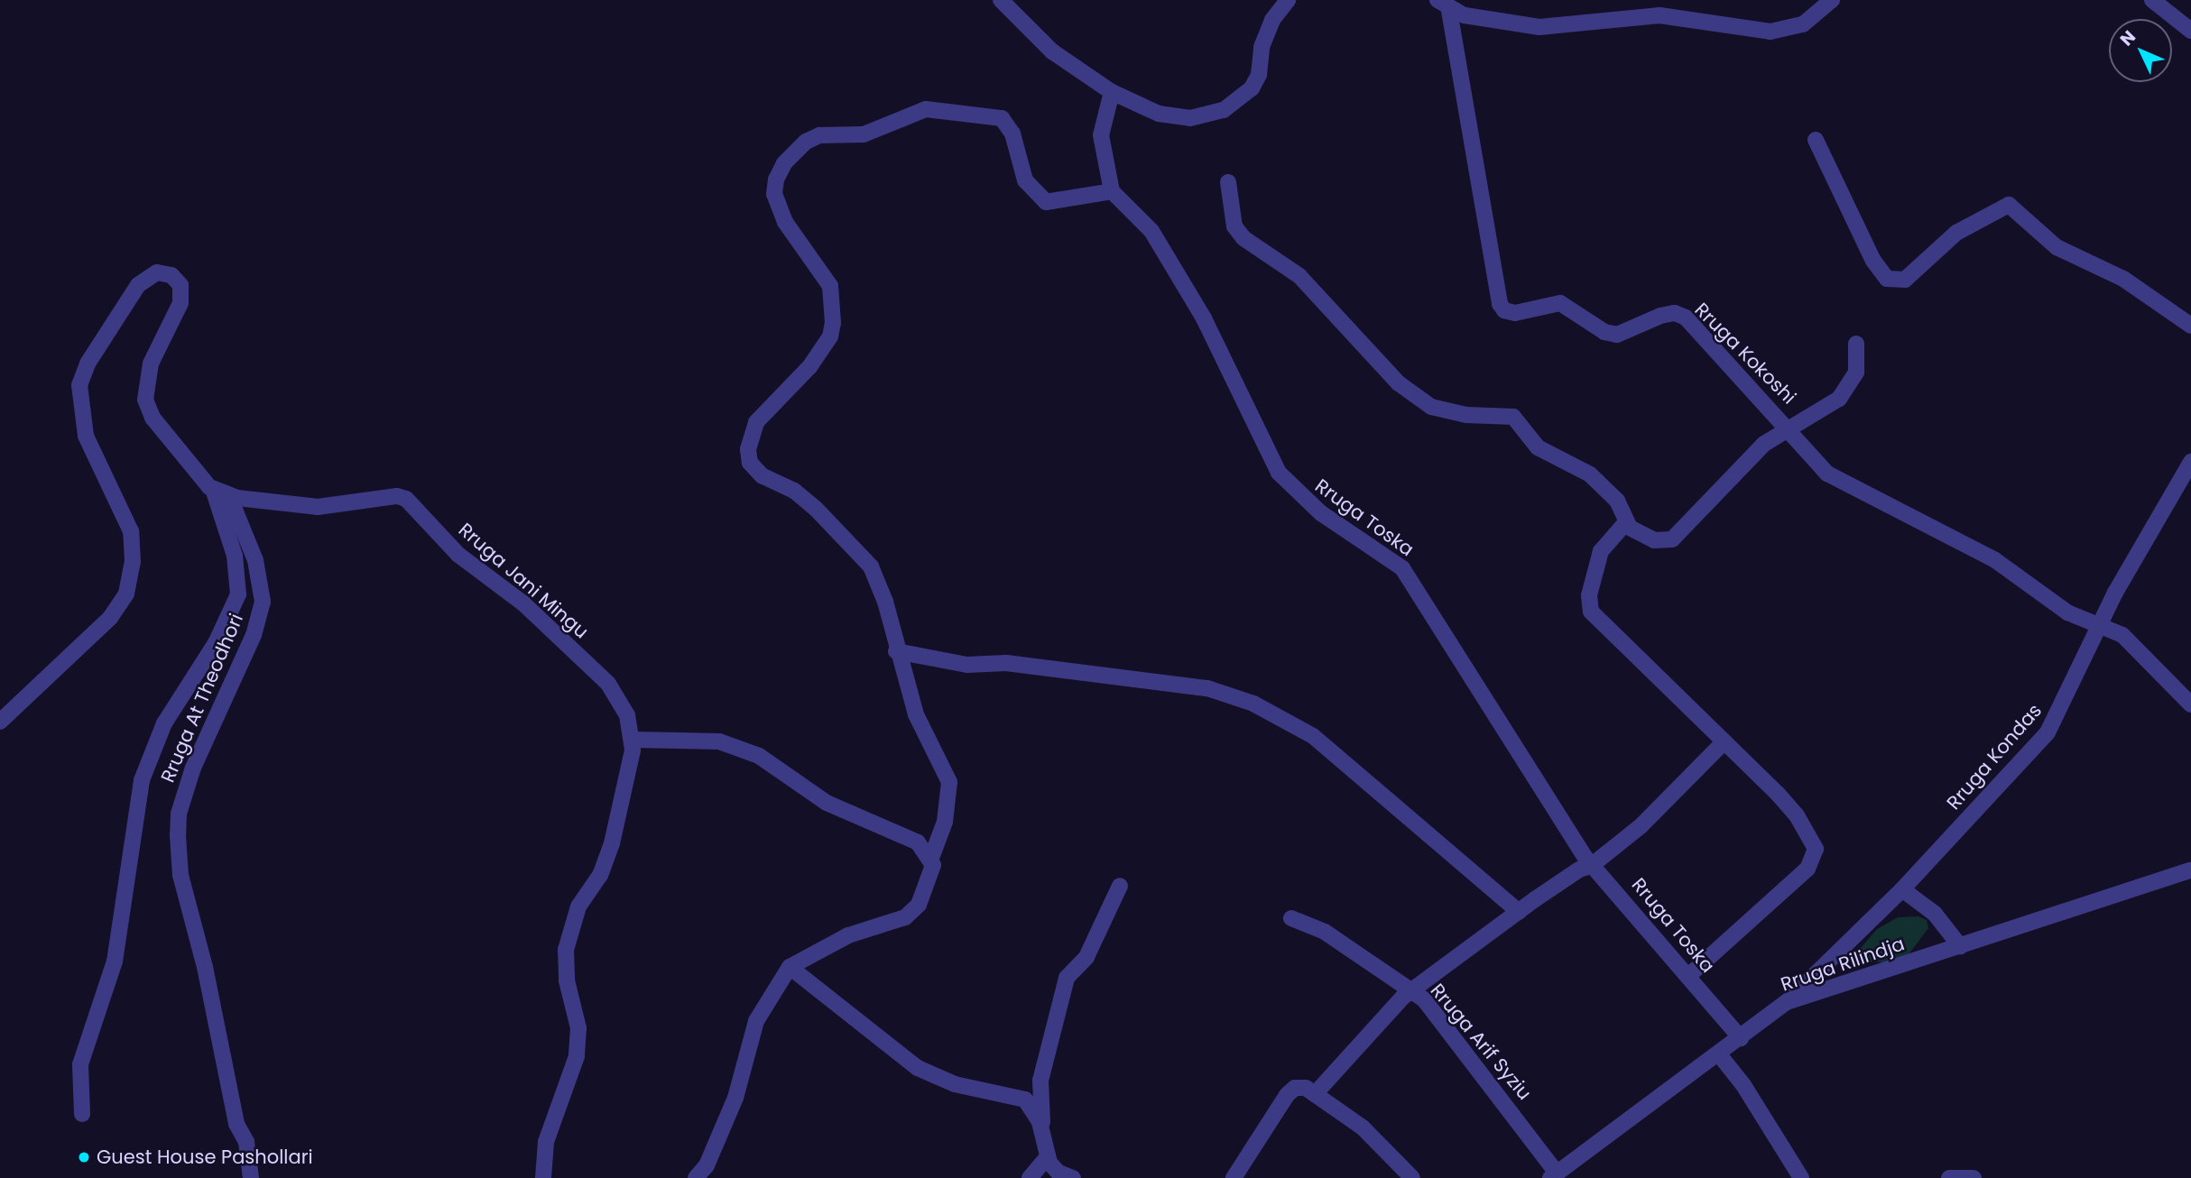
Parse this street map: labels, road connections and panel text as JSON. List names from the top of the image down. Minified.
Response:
{"streets":{"street":["Rruga Kokoshi","Rruga Toska","Rruga Jani Mingu","Rruga At Theodhori","Rruga Kondas","Rruga Rilindja","Rruga Arif Syziu"]},"crossings":[["Rruga Kokoshi","Rruga Kondas"],["Rruga Toska","Rruga Rilindja"],["Rruga Jani Mingu","Rruga At Theodhori"],["Rruga Kondas","Rruga Rilindja"],["Rruga Rilindja","Rruga Arif Syziu"]],"places":["Guest House Pashollari"],"north":"top left"}
